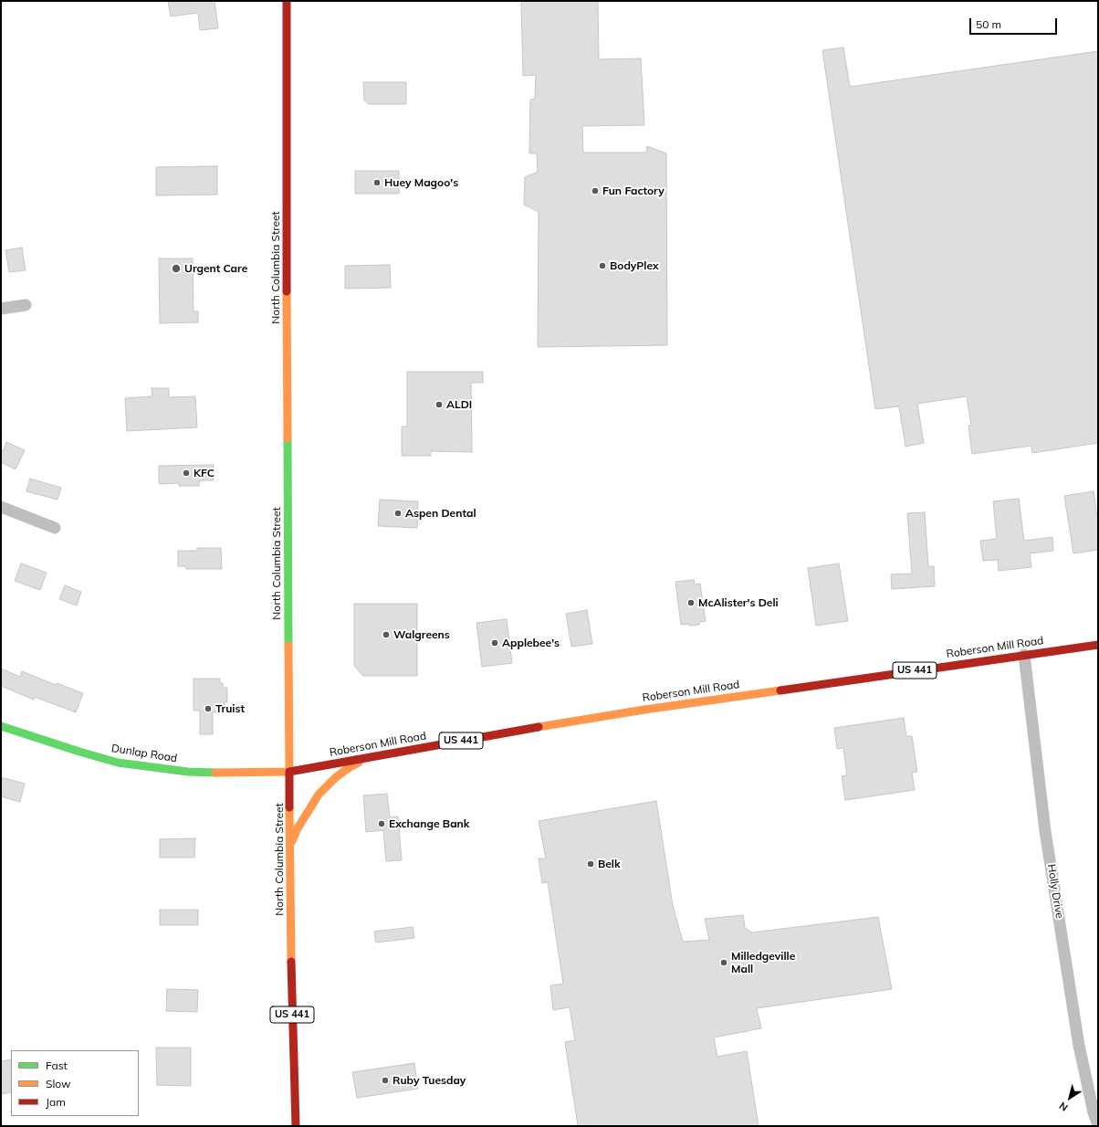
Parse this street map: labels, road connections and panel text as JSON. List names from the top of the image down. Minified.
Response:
{"streets":{"main road":["North Columbia Street","Roberson Mill Road","US 441","Dunlap Road"],"street":["Holly Drive"]},"crossings":[["North Columbia Street","Roberson Mill Road"],["North Columbia Street","US 441"],["North Columbia Street","Dunlap Road"],["Roberson Mill Road","US 441"],["Roberson Mill Road","Dunlap Road"],["Roberson Mill Road","Holly Drive"]],"places":["Huey Magoo's","Fun Factory","BodyPlex","Urgent Care","ALDI","KFC","Aspen Dental","McAlister's Deli","Walgreens","Applebee's","Truist","Exchange Bank","Belk","Milledgeville Mall","Ruby Tuesday"],"legend":["Fast","Slow","Jam"],"scale_bar":"50 m","north":"bottom left"}
